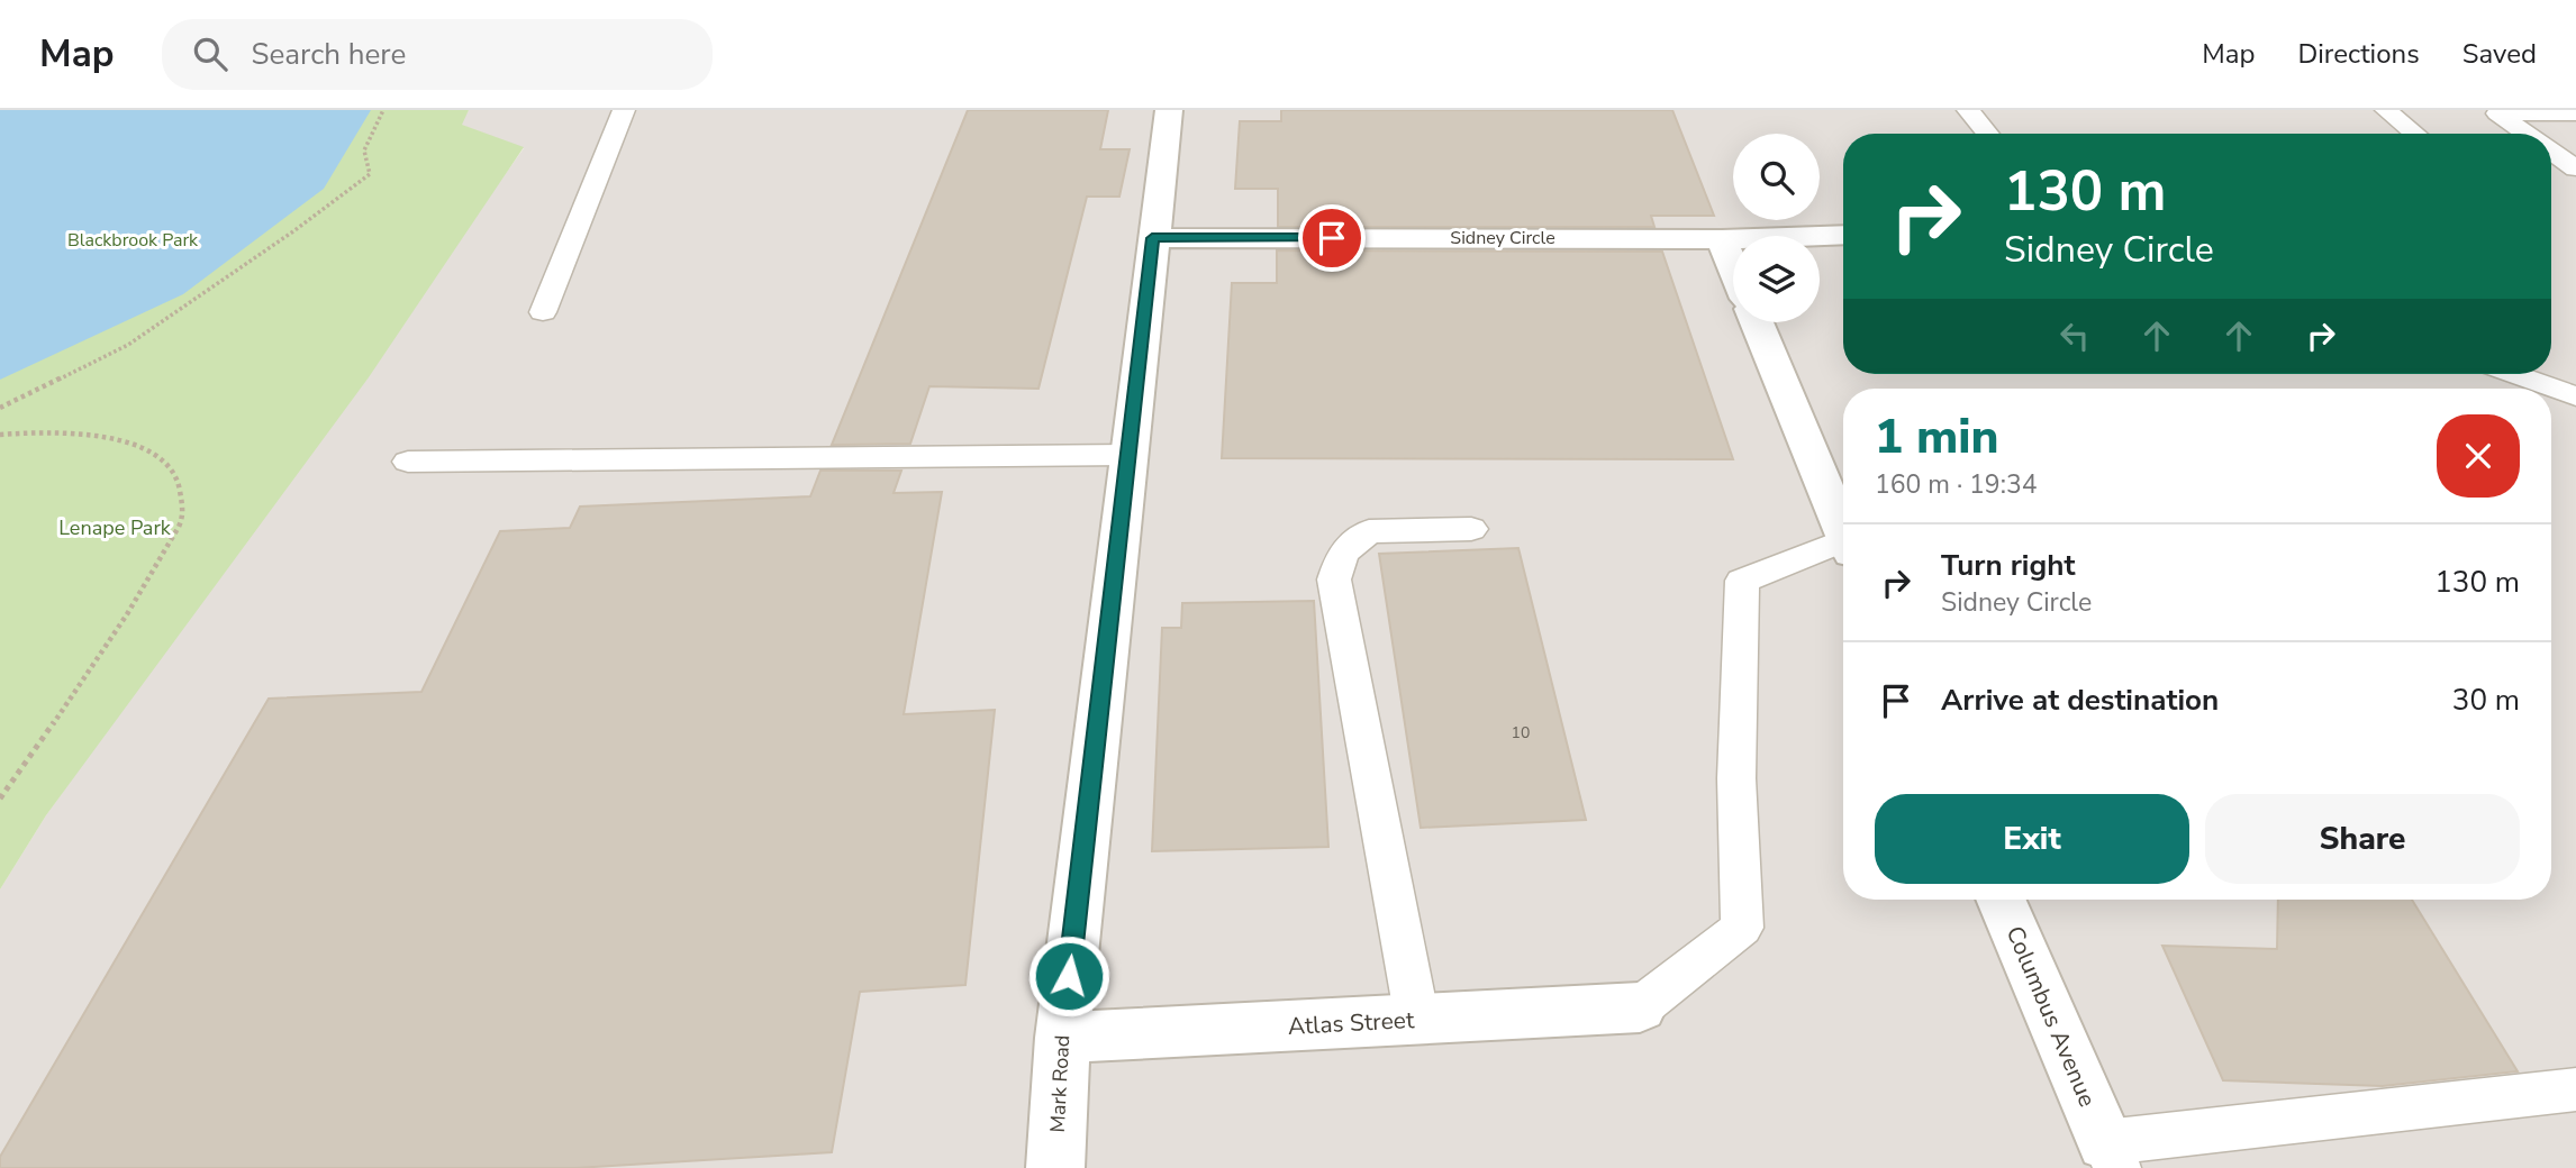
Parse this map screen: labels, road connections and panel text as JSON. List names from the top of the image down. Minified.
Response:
{"streets":{"street":["Sidney Circle","Columbus Avenue","Atlas Street","Mark Road"]},"crossings":[["Sidney Circle","Mark Road"],["Atlas Street","Mark Road"]],"parks":["Blackbrook Park","Lenape Park"],"house_numbers":["10"],"page":{"header":"Map","search":"Search here","nav":["Map","Directions","Saved"],"turn":["130 m","Sidney Circle"],"heading":["1 min","160 m · 19:34"],"list":[{"name":"Turn right","note":"Sidney Circle","value":"130 m"},{"name":"Arrive at destination","value":"30 m"}],"buttons":["Exit","Share"]}}
